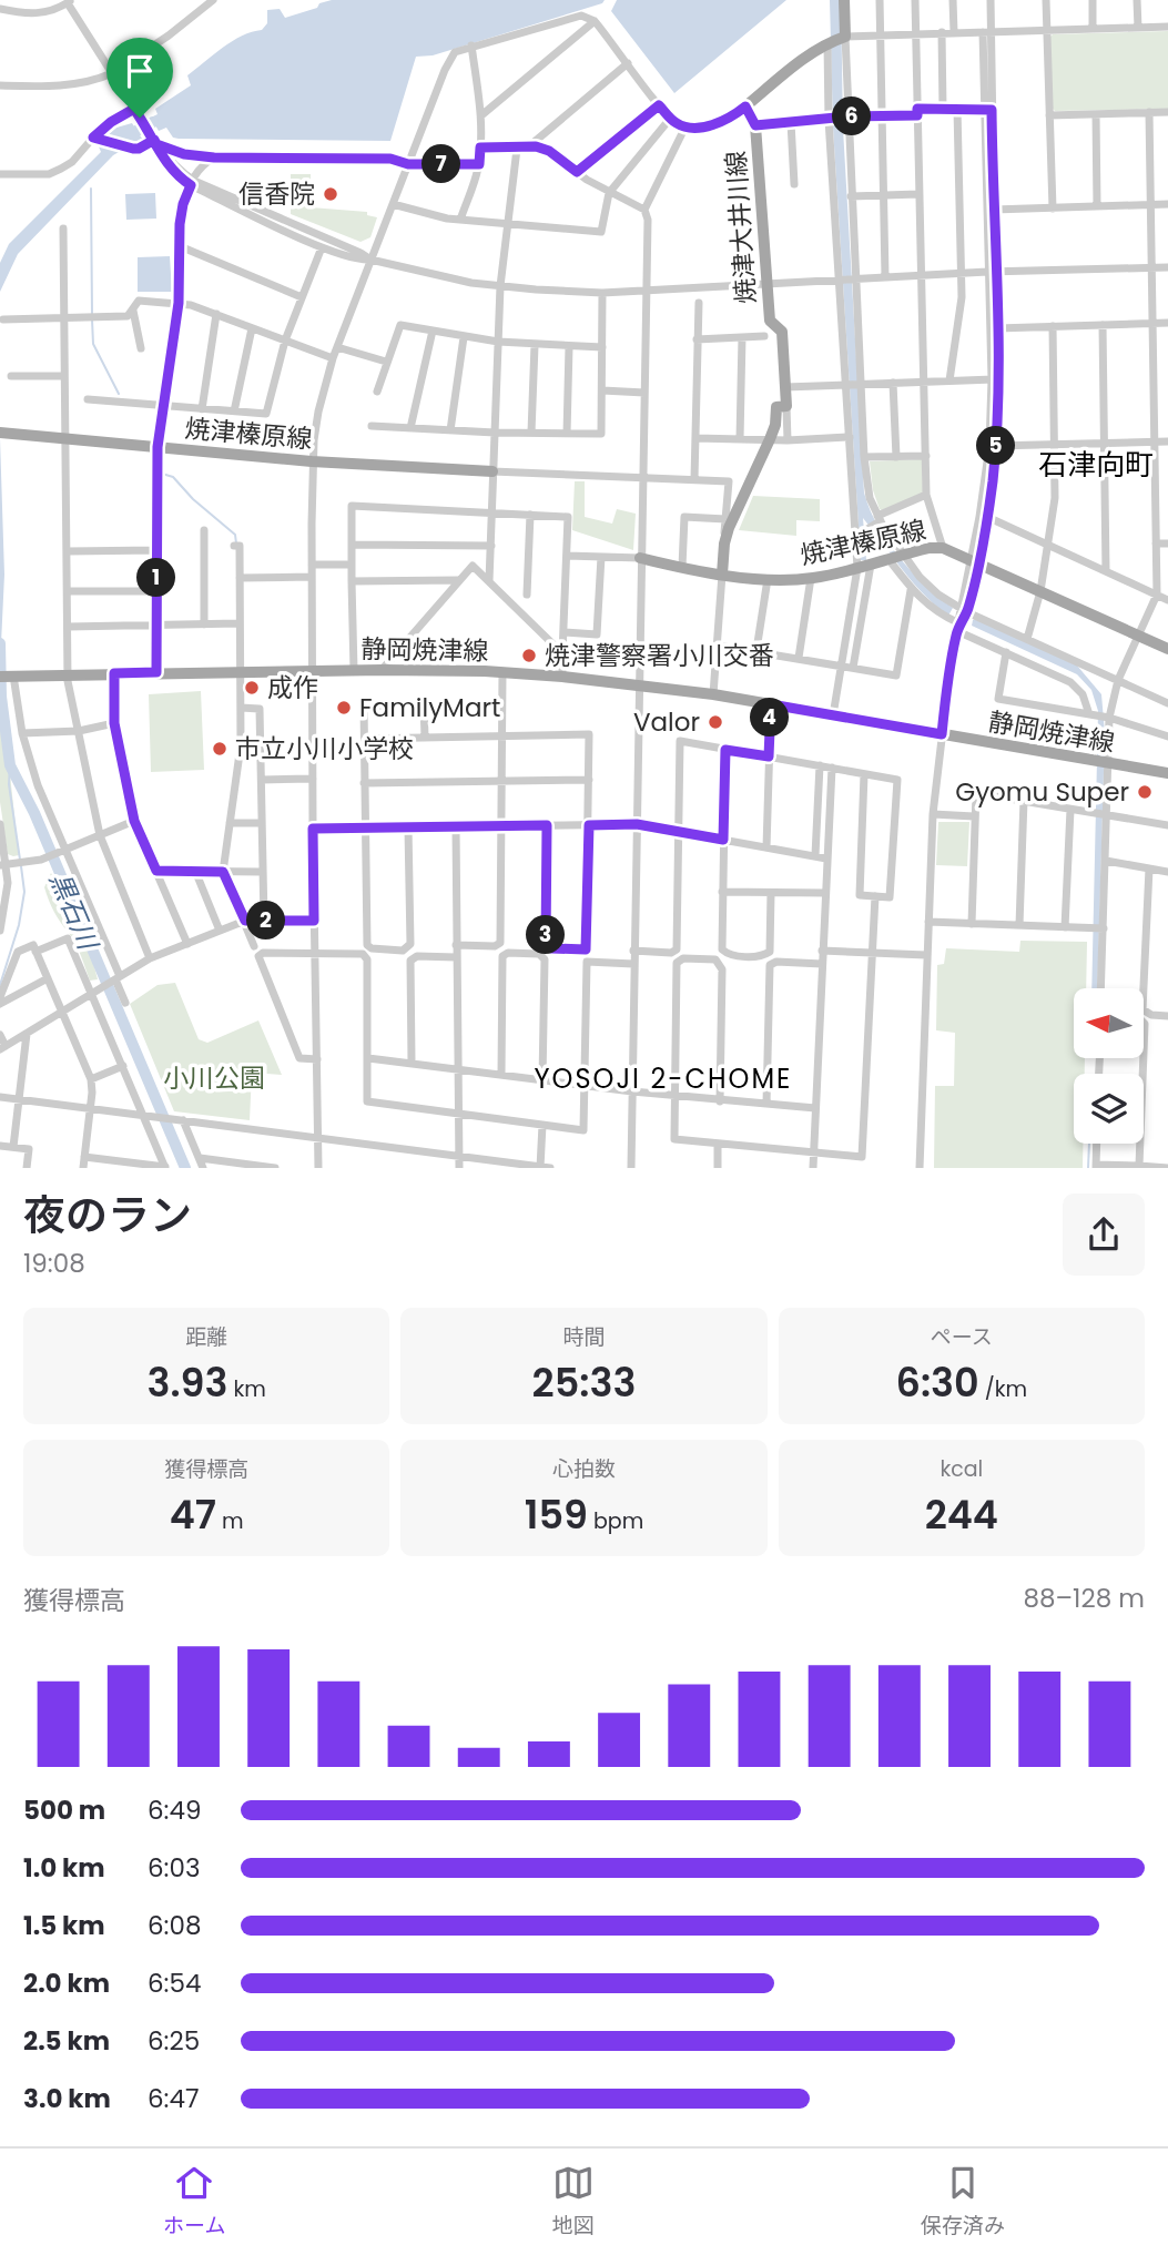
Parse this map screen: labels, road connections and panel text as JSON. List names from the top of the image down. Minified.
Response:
{"streets":{"main road":["焼津大井川線","焼津榛原線","静岡焼津線"]},"districts":["石津向町","YOSOJI 2-CHOME"],"water":["黒石川"],"parks":["小川公園"],"places":["信香院","焼津警察署小川交番","成作","FamilyMart","Valor","市立小川小学校","Gyomu Super"],"north":"left","page":{"pins":["6","7","5","1","4","2","3"],"heading":["夜のラン","19:08"],"stats":[["距離","3.93 km"],["時間","25:33"],["ペース","6:30 /km"],["獲得標高","47 m"],["心拍数","159 bpm"],["kcal","244"]],"chart":["獲得標高","88–128 m"],"list":[{"name":"500 m","note":"6:49"},{"name":"1.0 km","note":"6:03"},{"name":"1.5 km","note":"6:08"},{"name":"2.0 km","note":"6:54"},{"name":"2.5 km","note":"6:25"},{"name":"3.0 km","note":"6:47"}],"tabs":["ホーム","地図","保存済み"]}}
